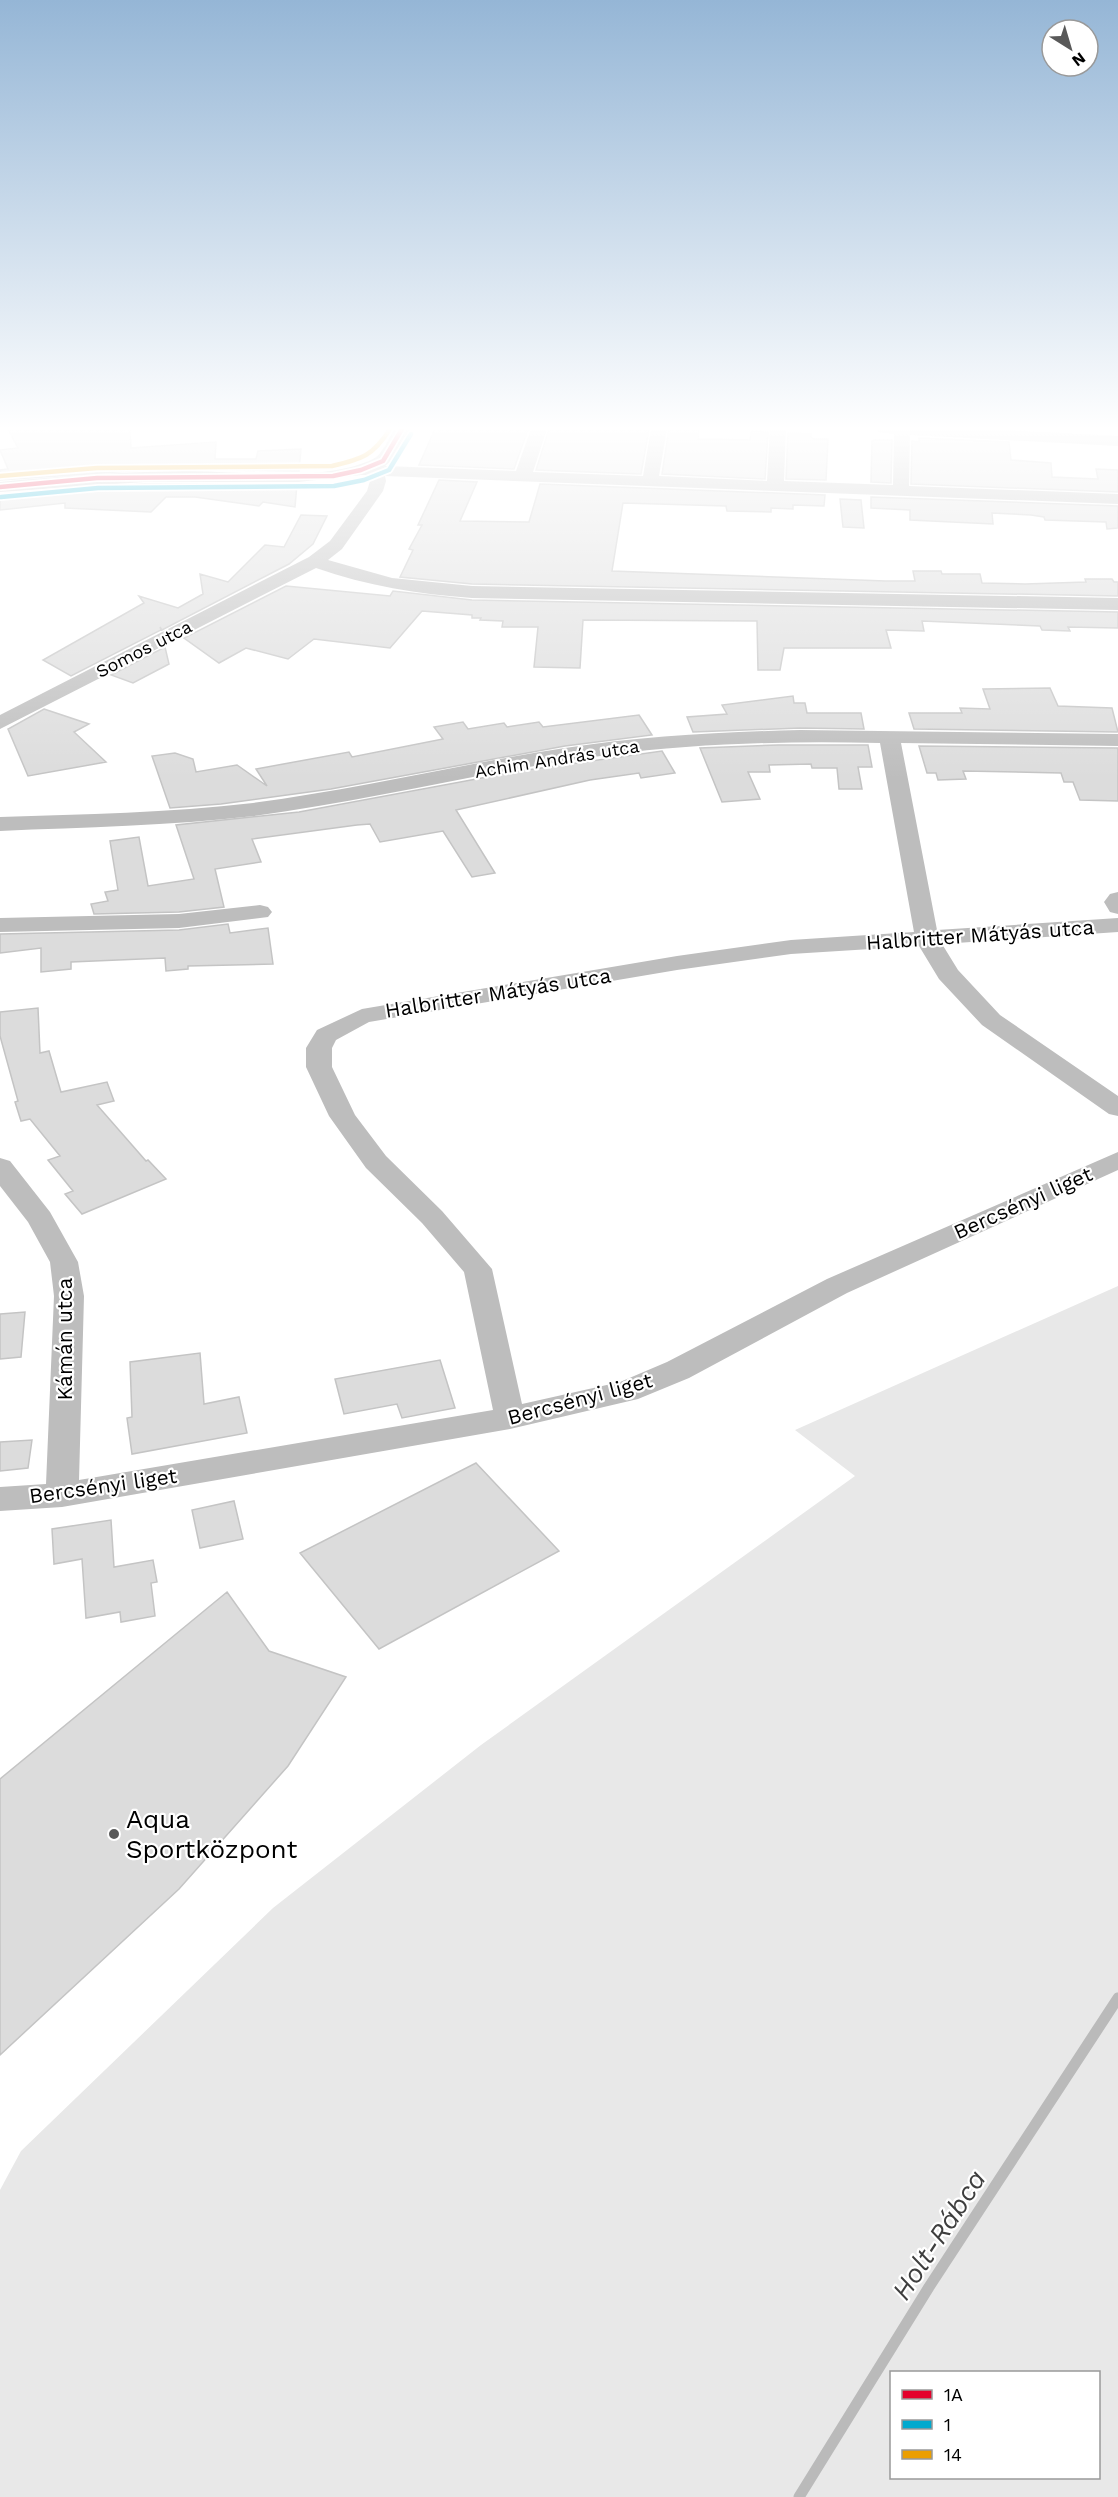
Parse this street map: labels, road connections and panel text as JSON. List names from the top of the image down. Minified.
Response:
{"streets":{"street":["Somos utca","Achim András utca","Halbritter Mátyás utca","Bercsényi liget","Kámán utca"]},"crossings":[["Halbritter Mátyás utca","Bercsényi liget"],["Bercsényi liget","Kámán utca"]],"water":["Holt-Rábca"],"places":["Aqua Sportközpont"],"legend":["1A","1","14"],"north":"bottom right"}
